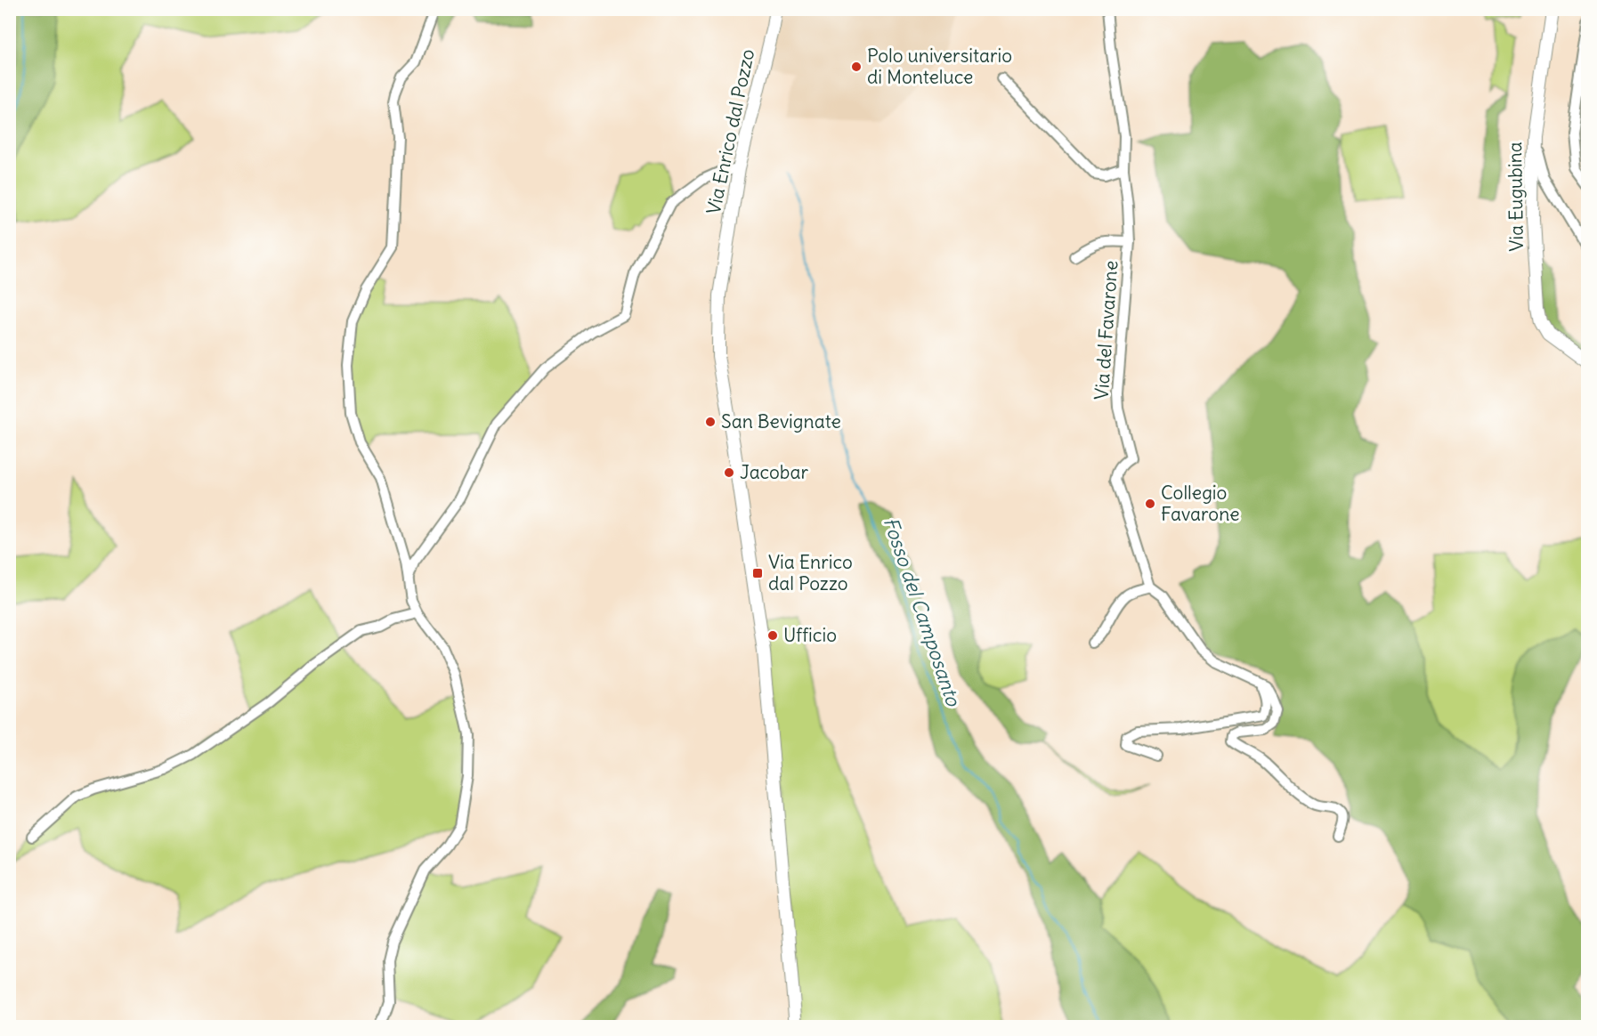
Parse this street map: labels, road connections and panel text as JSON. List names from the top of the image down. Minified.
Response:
{"streets":{"street":["Via Enrico dal Pozzo","Via Eugubina","Via del Favarone"]},"water":["Fosso del Camposanto"],"places":{"other":["Polo universitario di Monteluce","San Bevignate","Jacobar","Collegio Favarone","Ufficio"],"transit":["Via Enrico dal Pozzo"]}}
